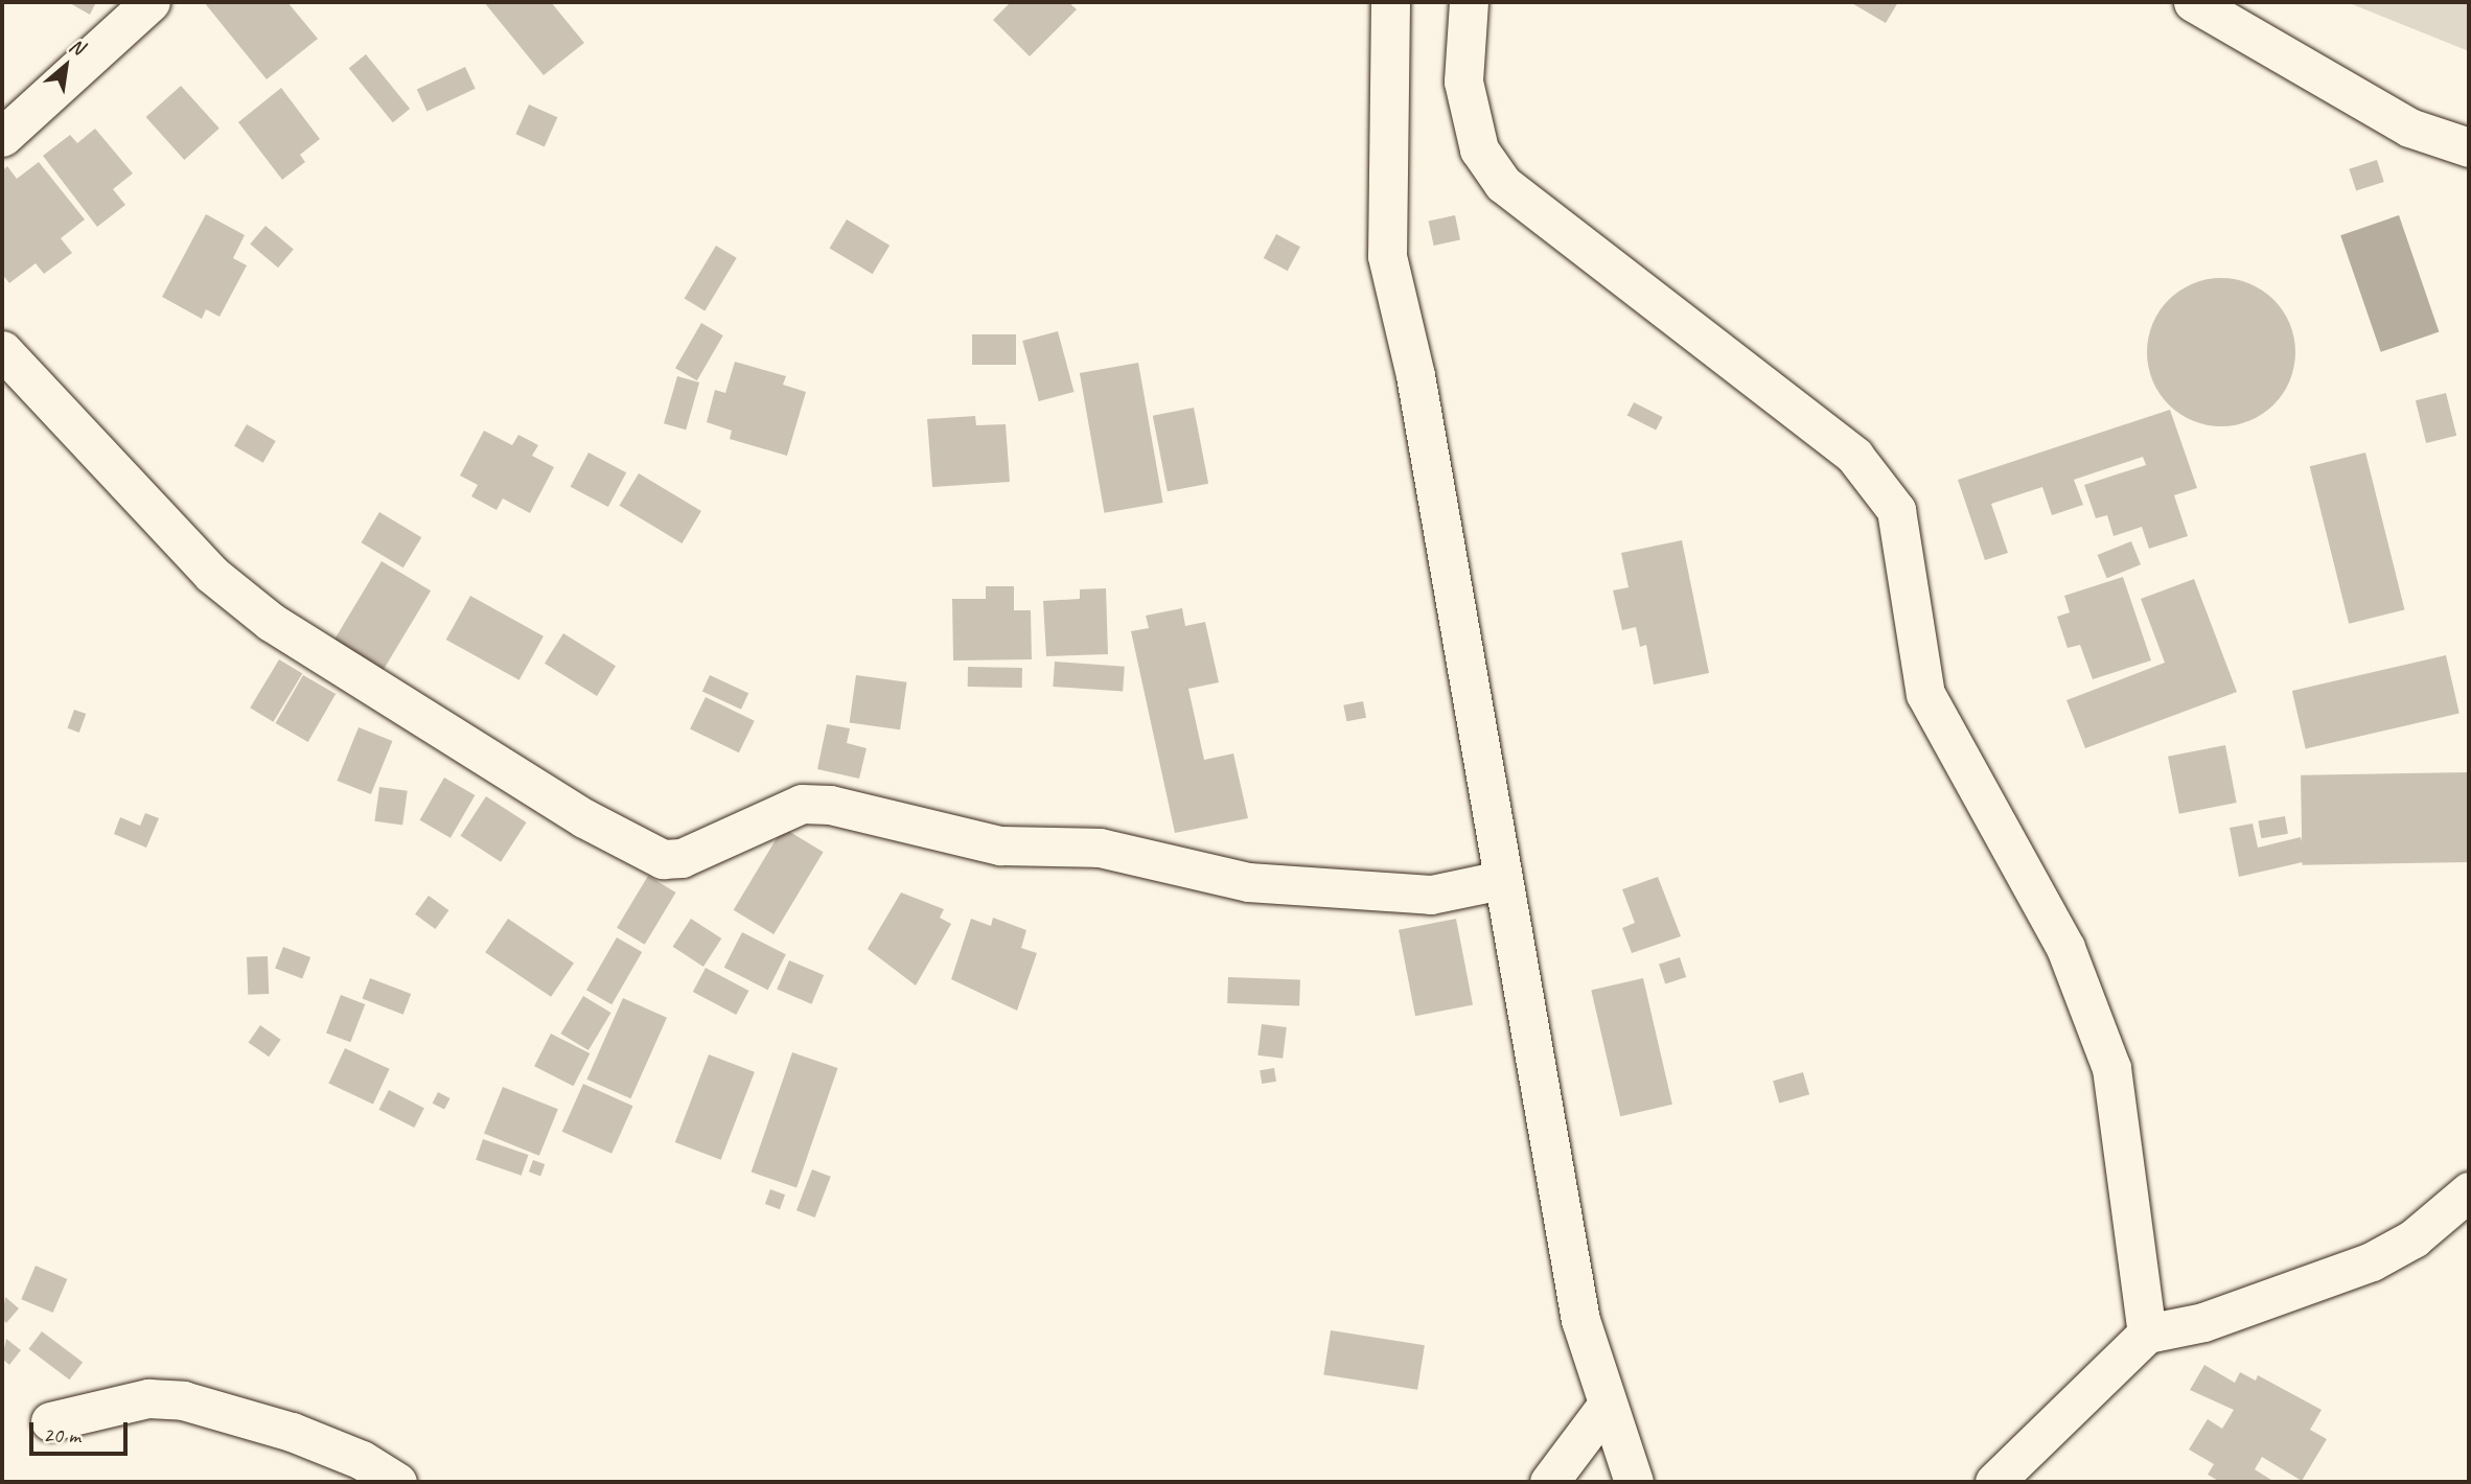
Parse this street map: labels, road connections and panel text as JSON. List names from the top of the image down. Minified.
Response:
{"scale_bar":"20 m","north":"top right"}
